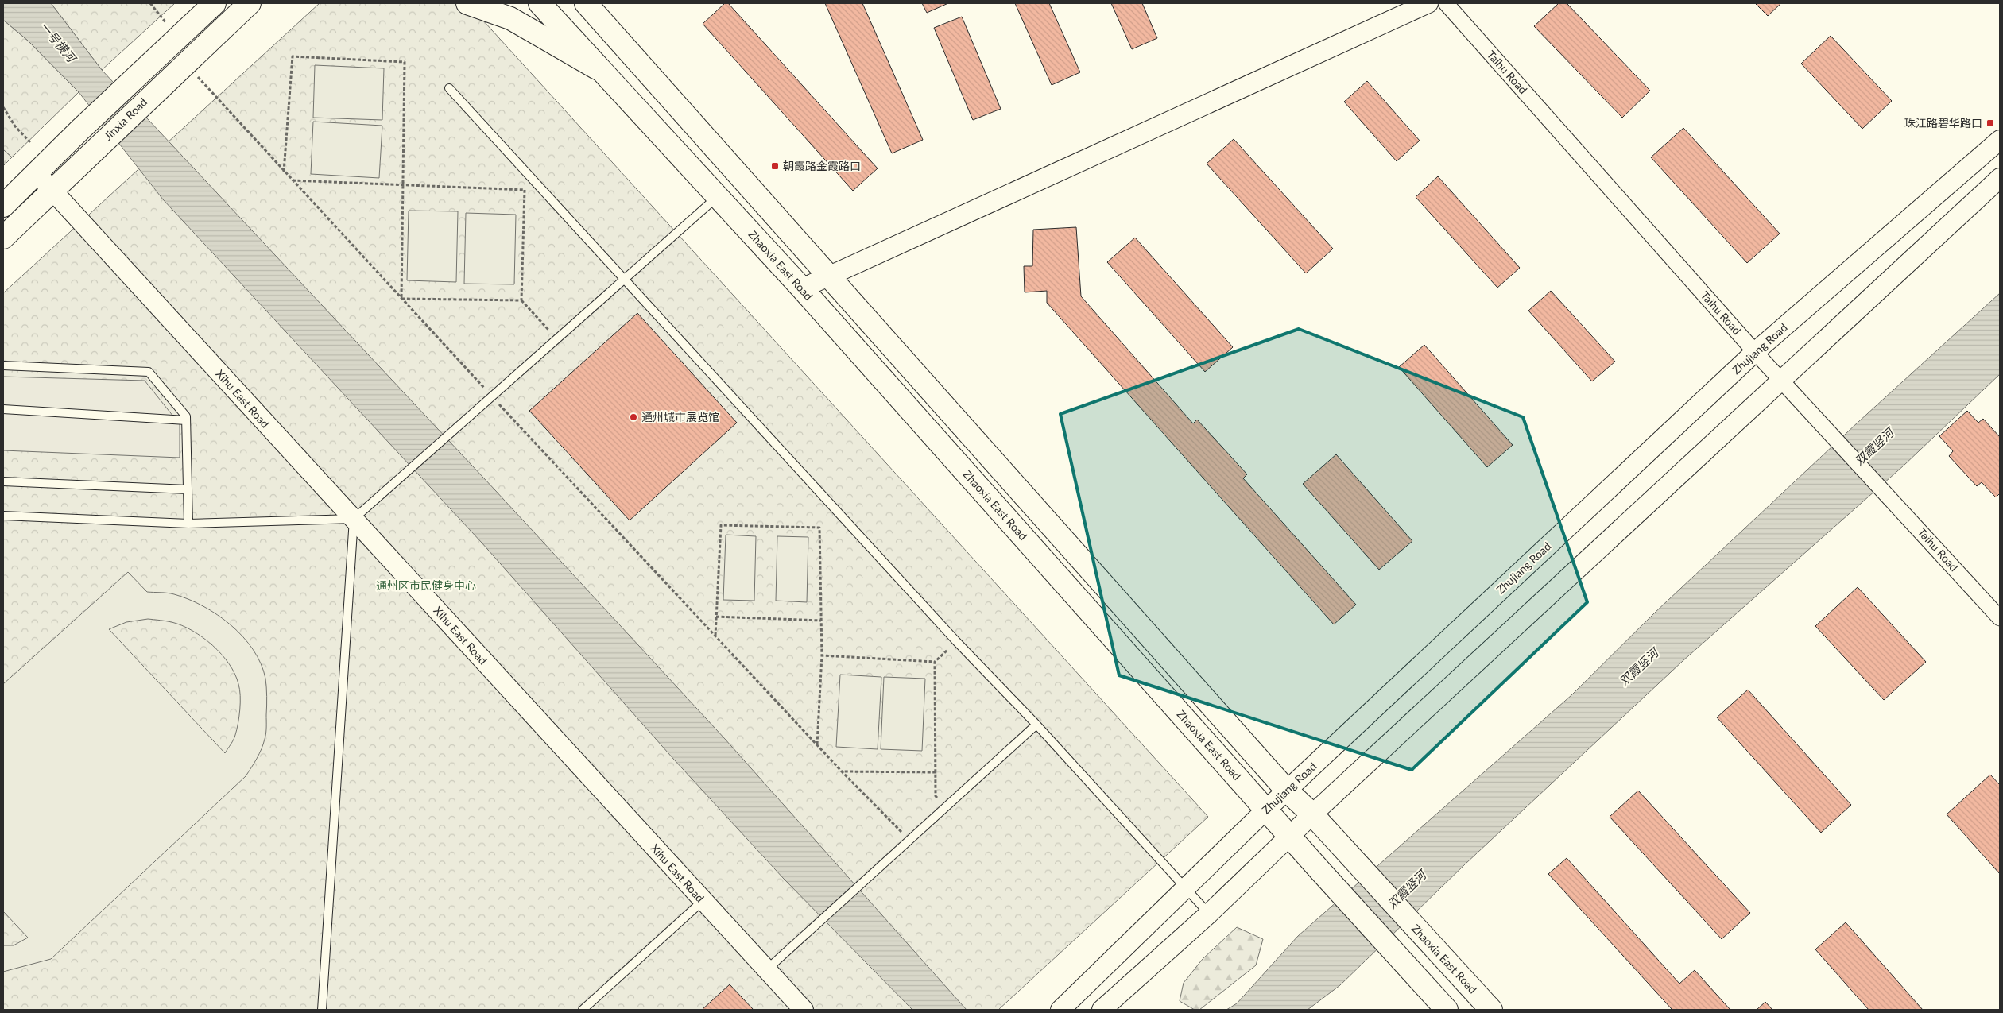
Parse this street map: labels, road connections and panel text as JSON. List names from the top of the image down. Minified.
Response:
{"streets":{"main road":["Jinxia Road","Zhaoxia East Road"],"street":["Taihu Road","Zhujiang Road","Xihu East Road"]},"crossings":[["Taihu Road","Zhujiang Road"],["Jinxia Road","Xihu East Road"],["Zhaoxia East Road","Zhujiang Road"]],"water":["一号横河","双霞竖河"],"parks":["通州区市民健身中心"],"places":{"transit":["珠江路碧华路口","朝霞路金霞路口"],"other":["通州城市展览馆"]}}
